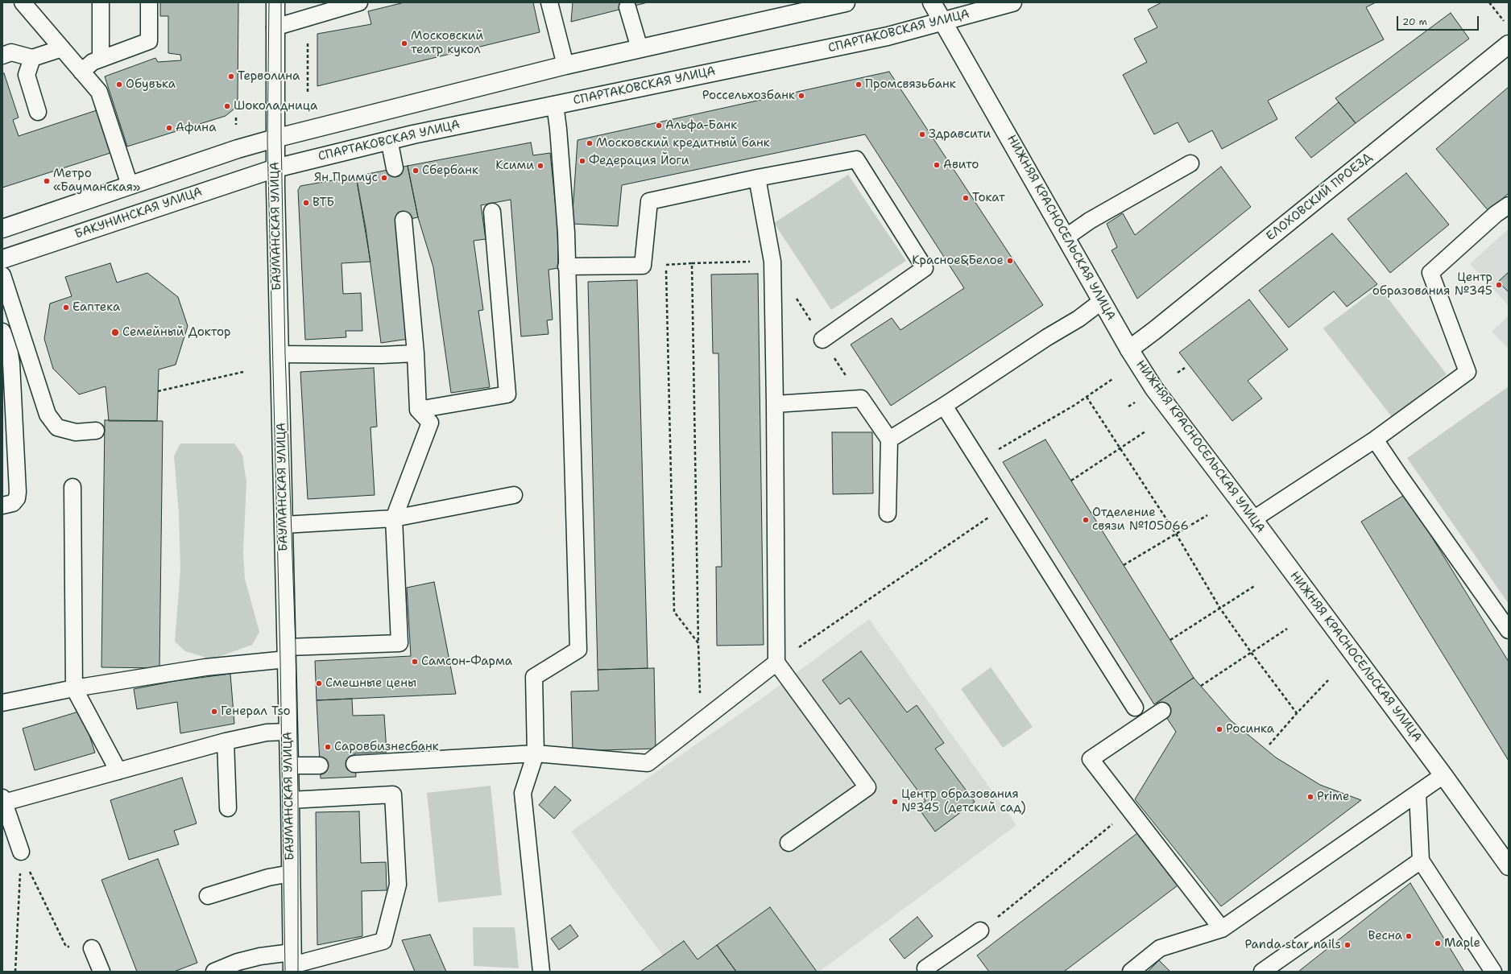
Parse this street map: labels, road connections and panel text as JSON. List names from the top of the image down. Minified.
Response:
{"streets":{"street":["СПАРТАКОВСКАЯ УЛИЦА","ЕЛОХОВСКИЙ ПРОЕЗД","БАКУНИНСКАЯ УЛИЦА","БАУМАНСКАЯ УЛИЦА","НИЖНЯЯ КРАСНОСЕЛЬСКАЯ УЛИЦА"]},"crossings":[["СПАРТАКОВСКАЯ УЛИЦА","БАКУНИНСКАЯ УЛИЦА"],["СПАРТАКОВСКАЯ УЛИЦА","БАУМАНСКАЯ УЛИЦА"],["СПАРТАКОВСКАЯ УЛИЦА","НИЖНЯЯ КРАСНОСЕЛЬСКАЯ УЛИЦА"],["ЕЛОХОВСКИЙ ПРОЕЗД","НИЖНЯЯ КРАСНОСЕЛЬСКАЯ УЛИЦА"],["БАКУНИНСКАЯ УЛИЦА","БАУМАНСКАЯ УЛИЦА"]],"places":["Московский театр кукол","Терволина","Обувъка","Промсвязьбанк","Россельхозбанк","Шоколадница","Альфа-Банк","Афина","Здравсити","Московский кредитный банк","Федерация Йоги","Авито","Ксими","Сбербанк","Ян Примус","Метро «Бауманская»","Токат","ВТБ","Красное&Белое","Центр образования №345","Еаптека","Семейный Доктор","Отделение связи №105066","Самсон-Фарма","Смешные цены","Генерал Tso","Росинка","Саровбизнесбанк","Prime","Центр образования №345 (детский сад)","Весна","Maple","Panda star nails"],"scale_bar":"20 m"}
